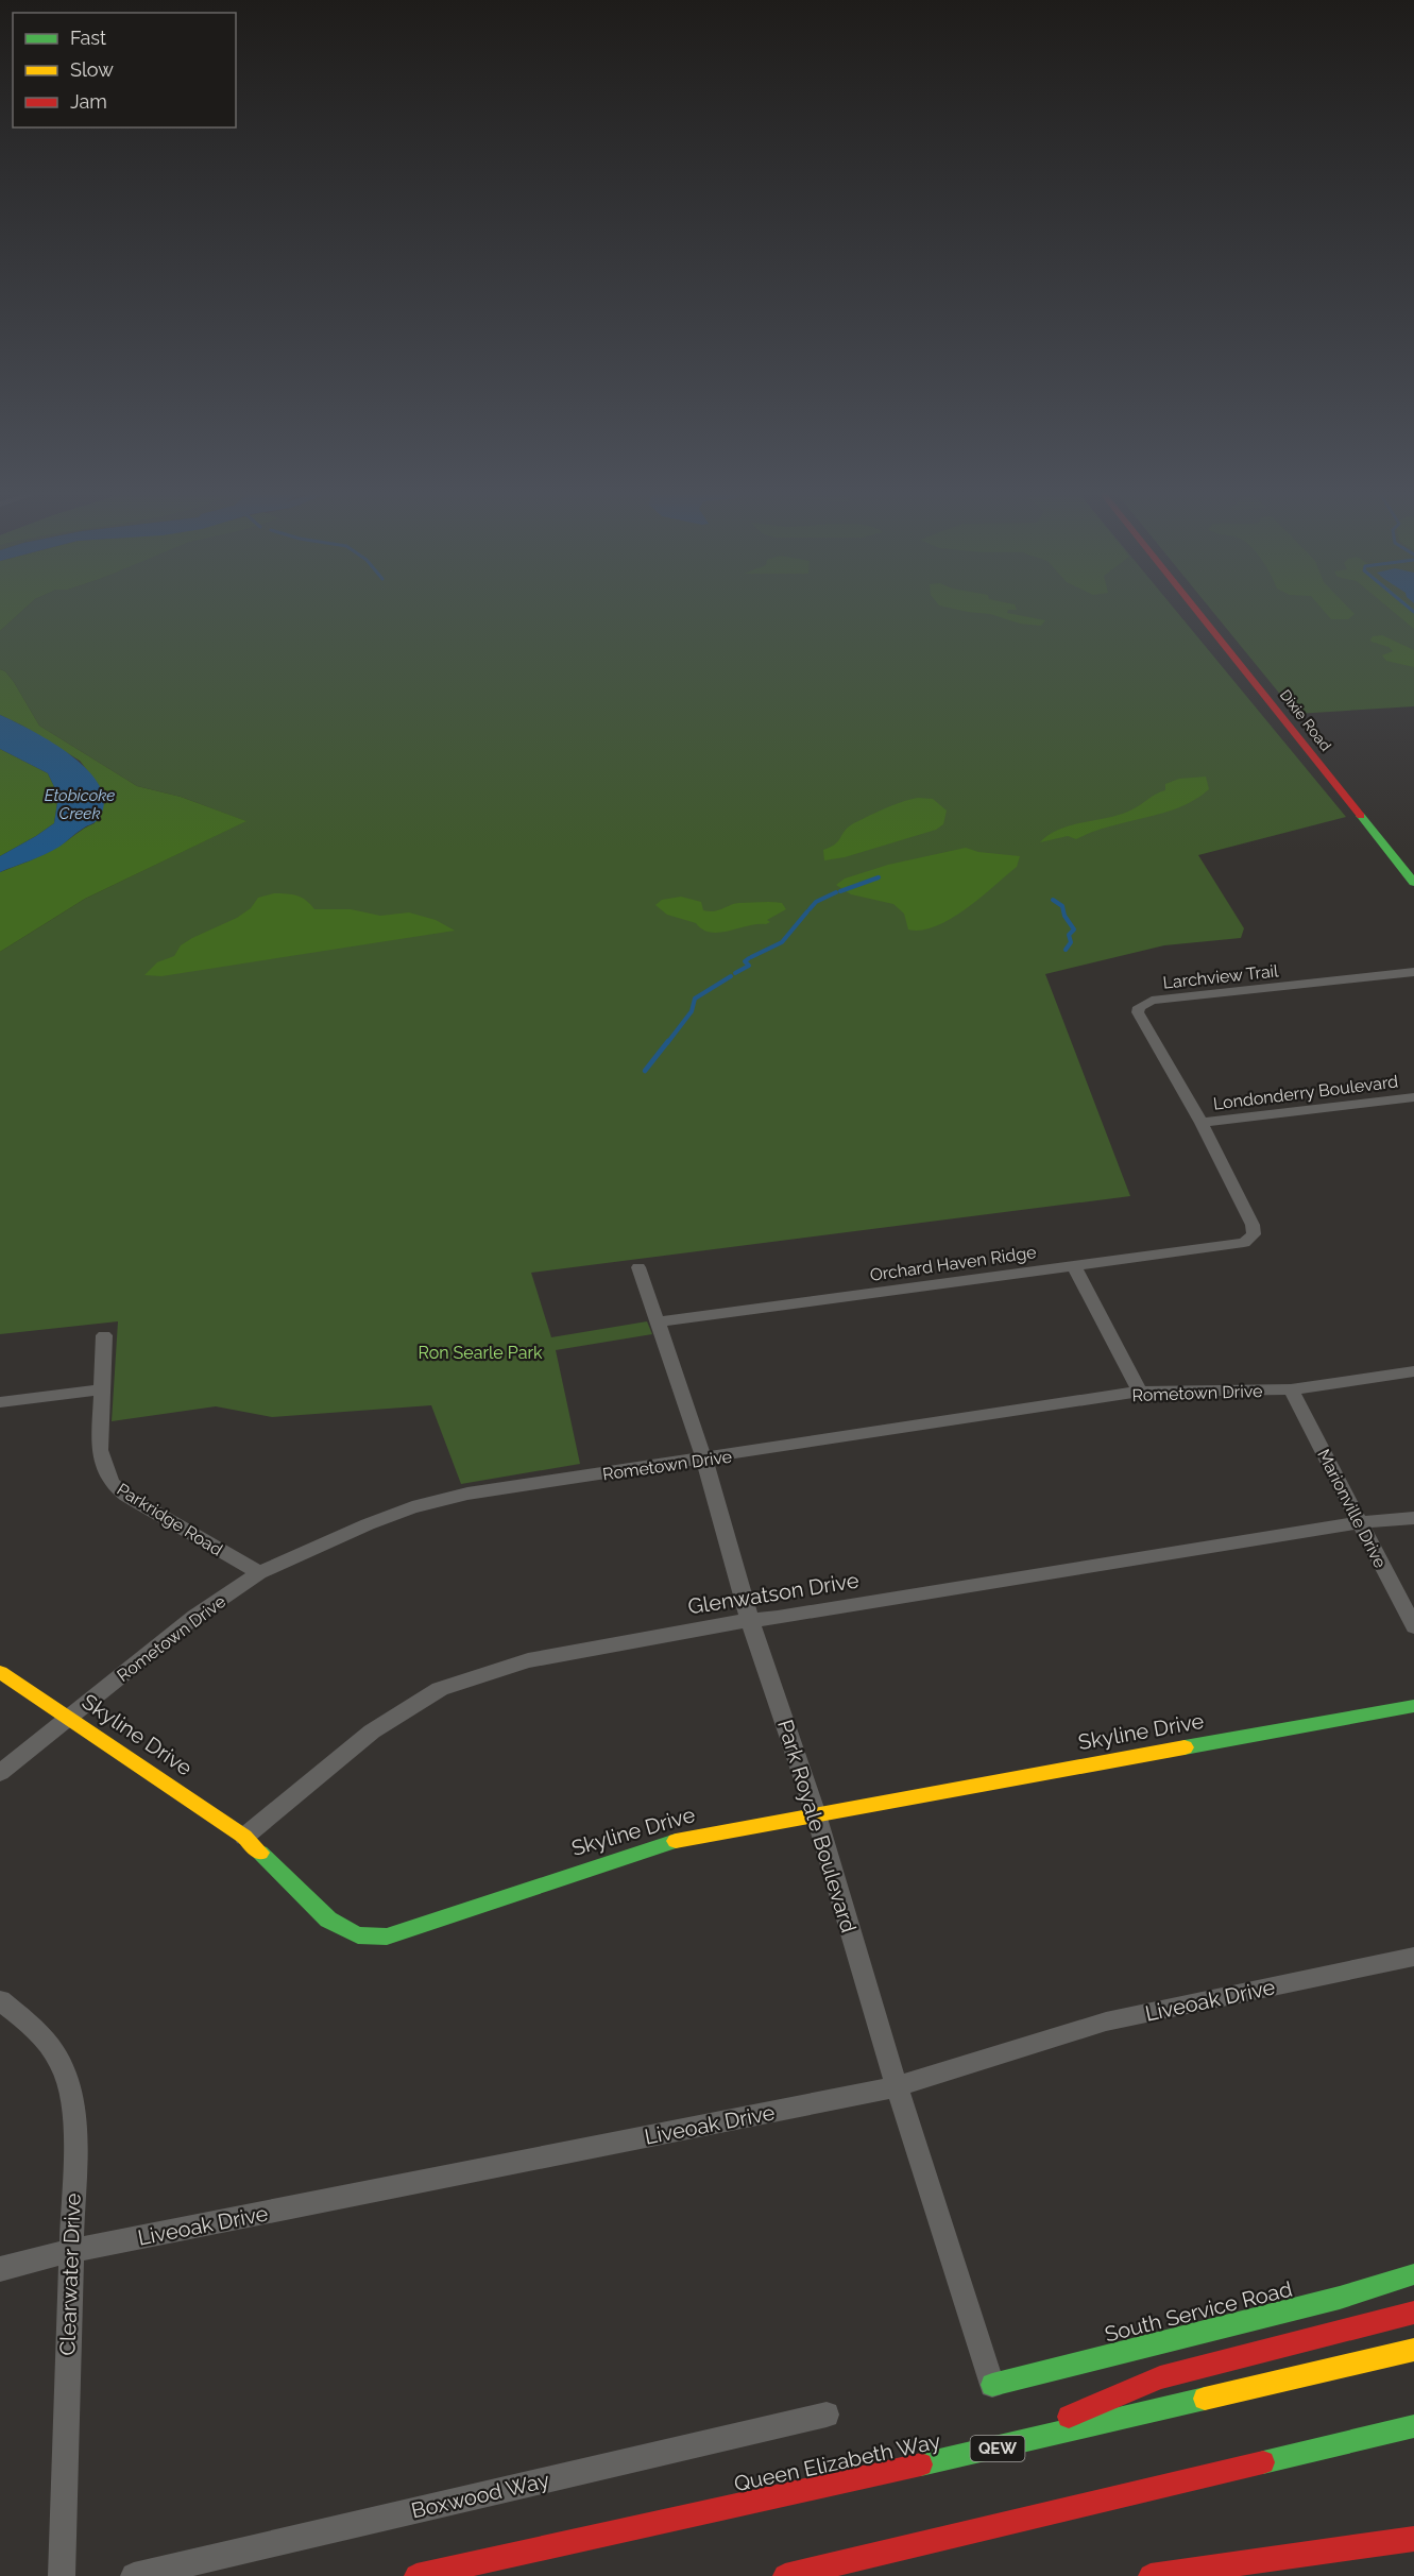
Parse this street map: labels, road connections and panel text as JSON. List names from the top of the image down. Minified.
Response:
{"streets":{"main road":["Dixie Road","Skyline Drive","South Service Road","QEW","Queen Elizabeth Way"],"street":["Larchview Trail","Londonderry Boulevard","Orchard Haven Ridge","Rometown Drive","Marionville Drive","Parkridge Road","Glenwatson Drive","Park Royale Boulevard","Liveoak Drive","Clearwater Drive","Boxwood Way"]},"crossings":[["Larchview Trail","Londonderry Boulevard"],["Larchview Trail","Orchard Haven Ridge"],["Orchard Haven Ridge","Park Royale Boulevard"],["Rometown Drive","Marionville Drive"],["Rometown Drive","Parkridge Road"],["Rometown Drive","Skyline Drive"],["Rometown Drive","Park Royale Boulevard"],["Marionville Drive","Glenwatson Drive"],["Glenwatson Drive","Skyline Drive"],["Glenwatson Drive","Park Royale Boulevard"],["Skyline Drive","Park Royale Boulevard"],["Park Royale Boulevard","Liveoak Drive"],["Park Royale Boulevard","South Service Road"],["Liveoak Drive","Clearwater Drive"]],"water":["Etobicoke Creek"],"parks":["Ron Searle Park"],"legend":["Fast","Slow","Jam"]}
